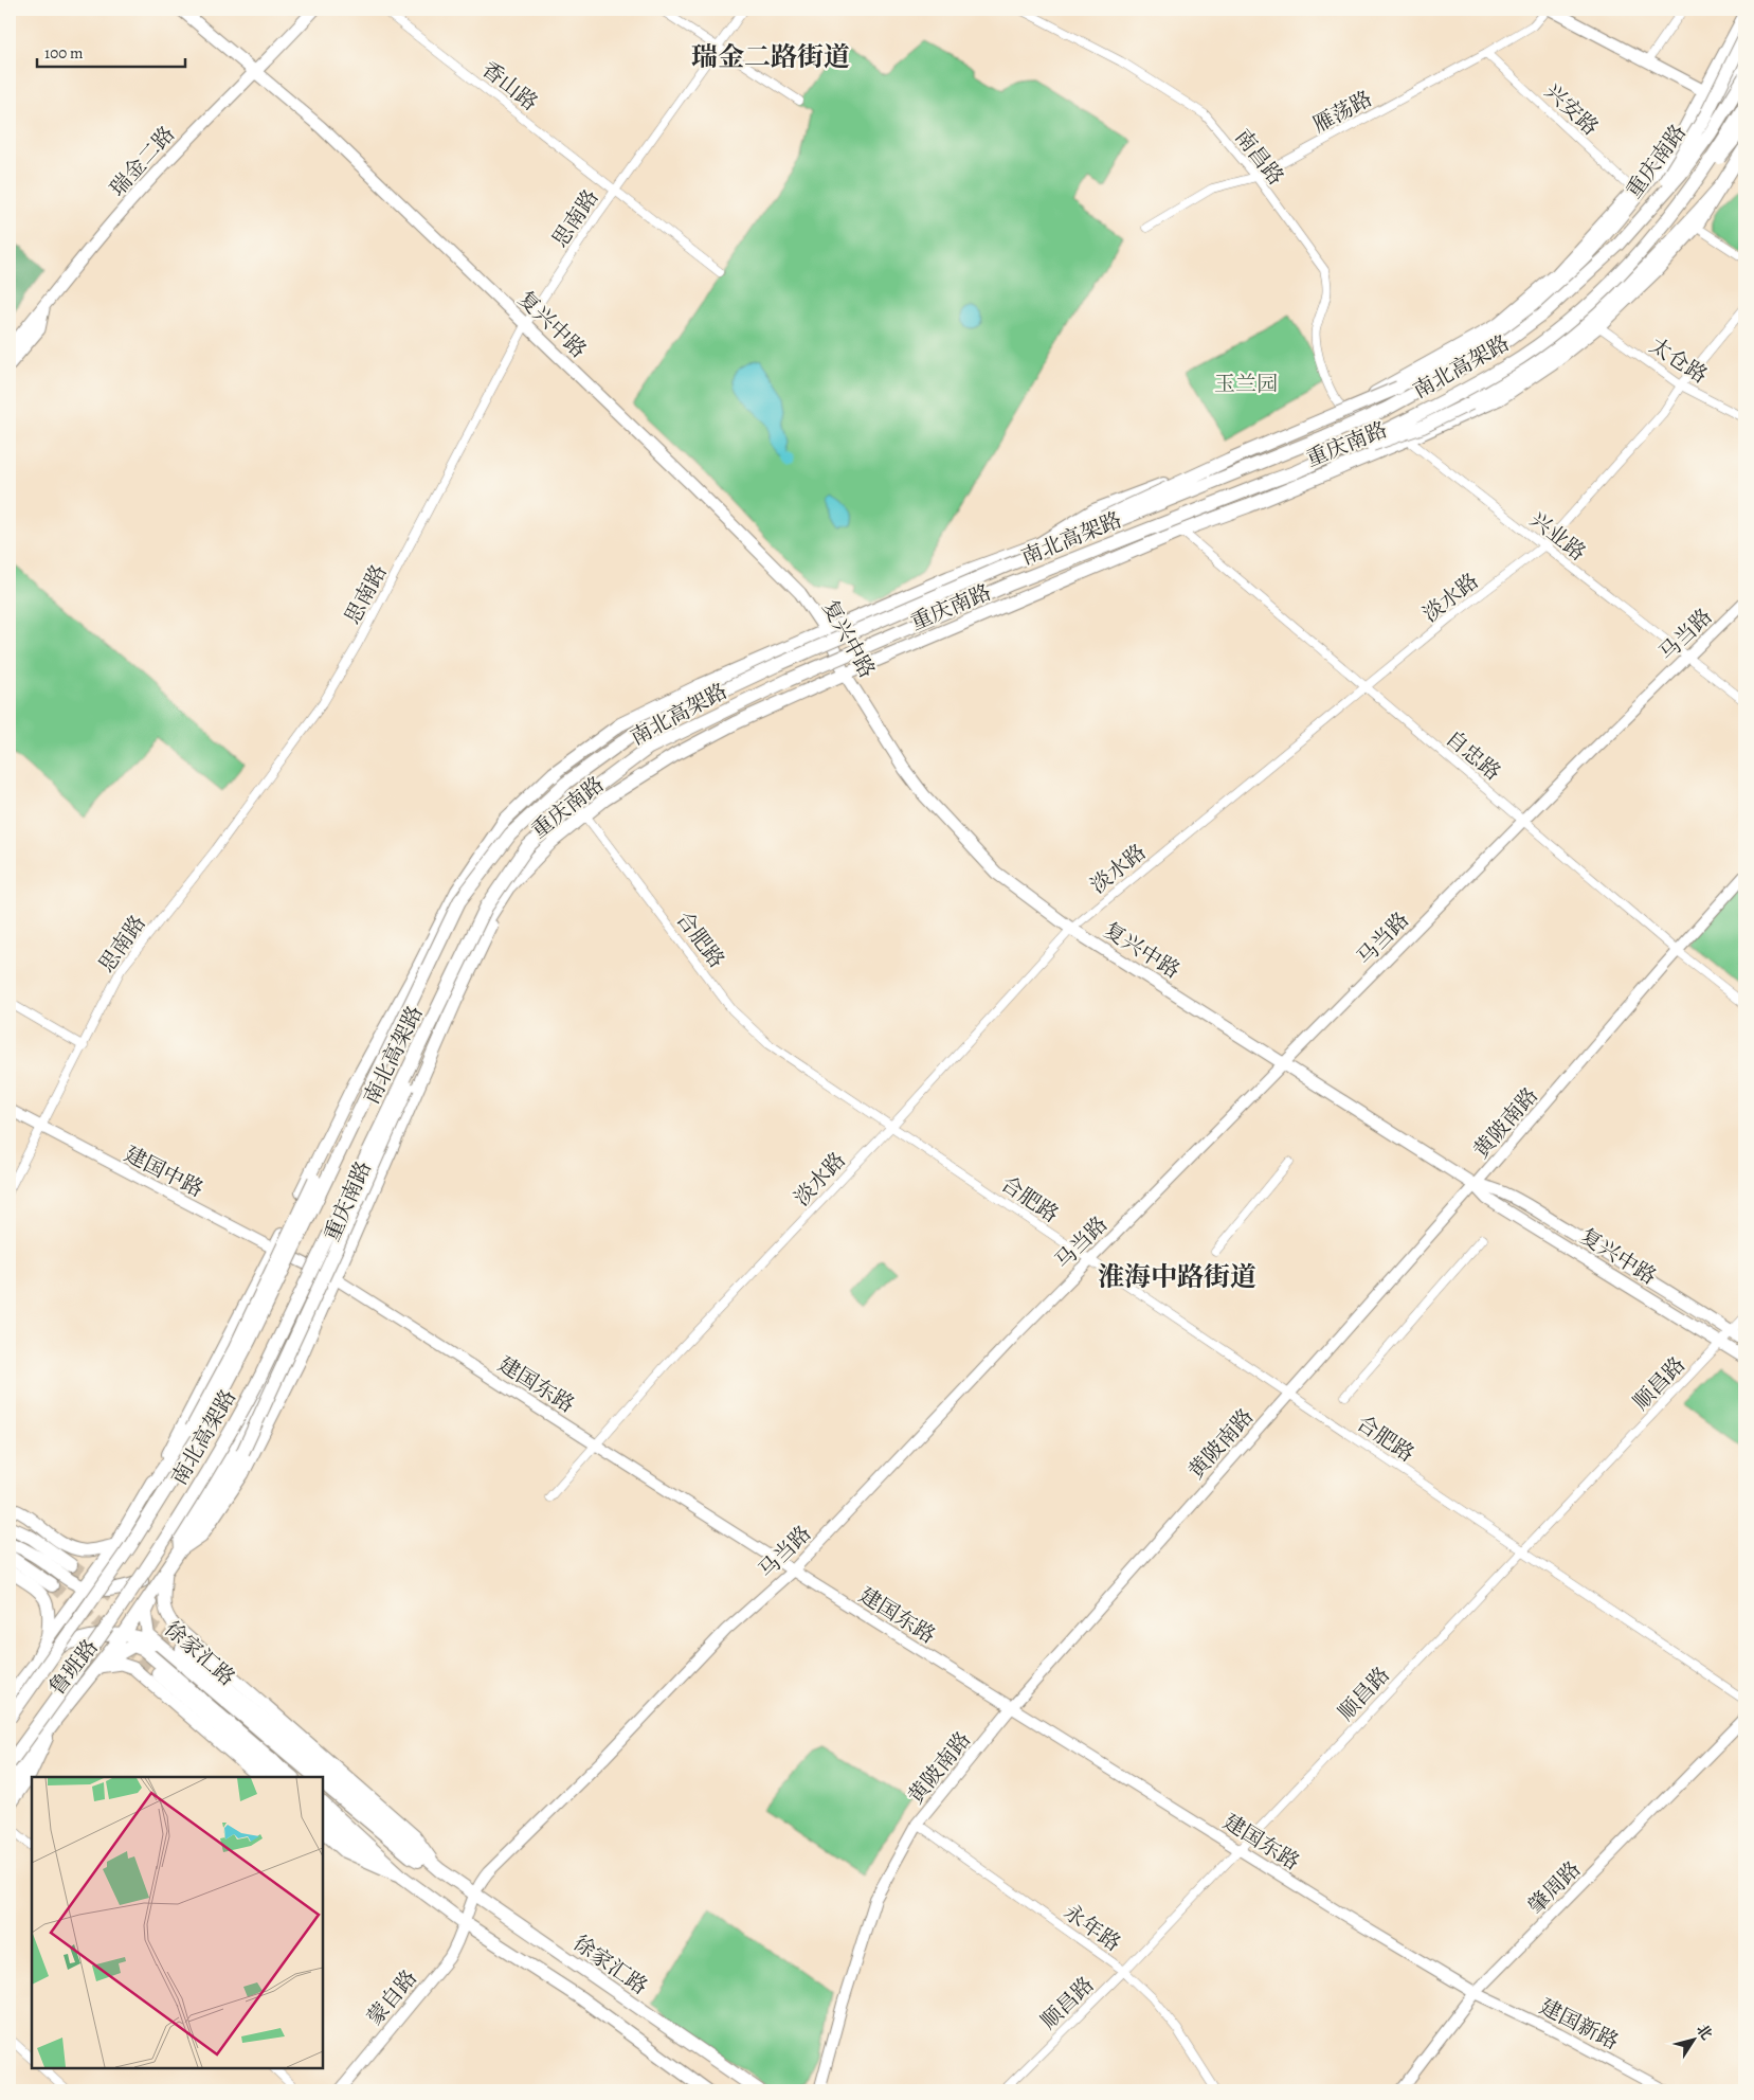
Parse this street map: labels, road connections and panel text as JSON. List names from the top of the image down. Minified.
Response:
{"streets":{"main road":["瑞金二路","重庆南路","复兴中路","南北高架路","徐家汇路","鲁班路"],"street":["香山路","兴安路","雁荡路","南昌路","思南路","太仓路","兴业路","淡水路","马当路","自忠路","合肥路","黄陂南路","建国中路","顺昌路","建国东路","肇周路","永年路","蒙自路","建国新路"]},"crossings":[["香山路","思南路"],["兴安路","雁荡路"],["兴安路","重庆南路"],["雁荡路","南昌路"],["南昌路","重庆南路"],["南昌路","兴业路"],["瑞金二路","复兴中路"],["重庆南路","复兴中路"],["重庆南路","太仓路"],["重庆南路","南北高架路"],["重庆南路","兴业路"],["重庆南路","自忠路"],["重庆南路","合肥路"],["重庆南路","建国中路"],["重庆南路","建国东路"],["重庆南路","徐家汇路"],["重庆南路","鲁班路"],["思南路","复兴中路"],["思南路","建国中路"],["复兴中路","淡水路"],["复兴中路","马当路"],["复兴中路","黄陂南路"],["复兴中路","顺昌路"],["太仓路","淡水路"],["兴业路","淡水路"],["兴业路","马当路"],["淡水路","自忠路"],["淡水路","合肥路"],["淡水路","建国东路"],["马当路","自忠路"],["马当路","合肥路"],["马当路","建国东路"],["马当路","徐家汇路"],["马当路","蒙自路"],["自忠路","黄陂南路"],["合肥路","黄陂南路"],["合肥路","顺昌路"],["黄陂南路","建国东路"],["黄陂南路","永年路"],["建国中路","建国东路"],["顺昌路","建国东路"],["顺昌路","永年路"],["建国东路","肇周路"],["建国东路","建国新路"],["徐家汇路","鲁班路"],["肇周路","建国新路"]],"districts":["瑞金二路街道","淮海中路街道"],"parks":["玉兰园"],"scale_bar":"100 m","north":"top right"}
